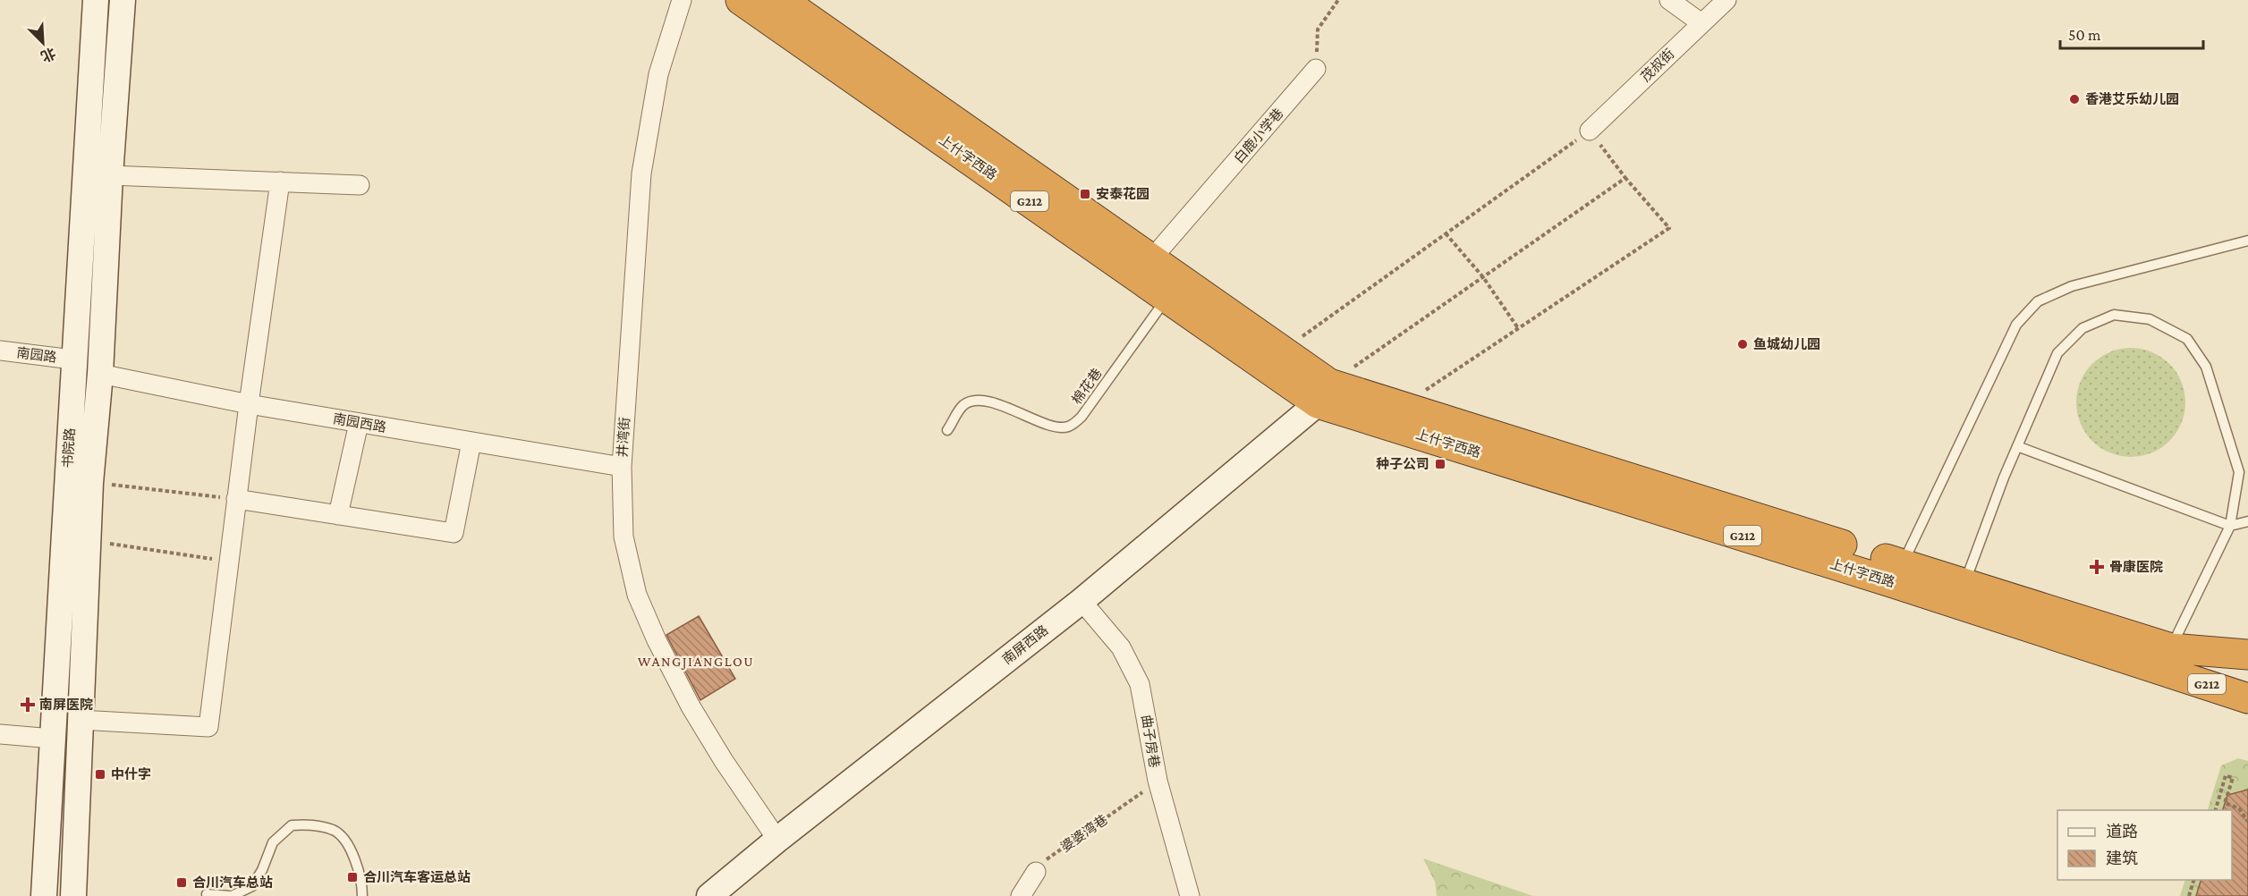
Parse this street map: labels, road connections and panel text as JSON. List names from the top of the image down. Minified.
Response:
{"streets":{"highway":["上什字西路","G212"],"main road":["书院路","南屏西路"],"street":["茂叔街","白鹿小学巷","南园路","南园西路","井湾街","曲子房巷"],"lane":["棉花巷"],"path":["婆婆湾巷"]},"crossings":[["白鹿小学巷","上什字西路"],["上什字西路","棉花巷"],["上什字西路","南屏西路"],["南园路","书院路"],["南园西路","井湾街"],["南园西路","书院路"],["井湾街","南屏西路"],["南屏西路","曲子房巷"],["曲子房巷","婆婆湾巷"]],"districts":["WANGJIANGLOU"],"places":{"other":["香港艾乐幼儿园","鱼城幼儿园"],"transit":["安泰花园","种子公司","中什字","合川汽车客运总站","合川汽车总站"],"health":["骨康医院","南屏医院"]},"legend":["道路","建筑"],"scale_bar":"50 m","north":"bottom right"}
